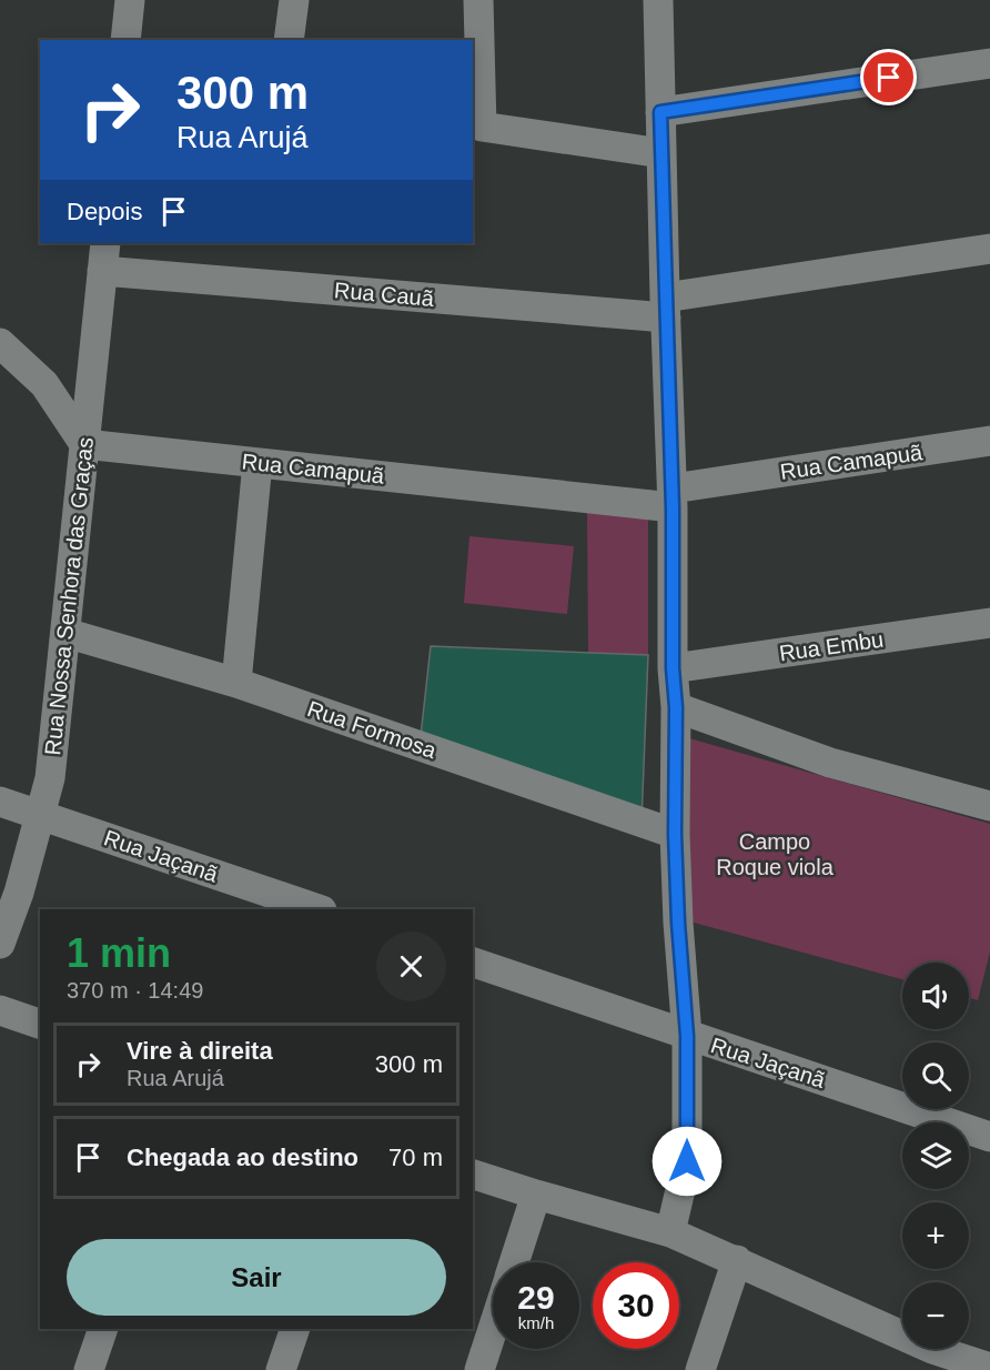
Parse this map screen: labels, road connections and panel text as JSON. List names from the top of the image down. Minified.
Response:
{"streets":{"street":["Rua Cauã","Rua Camapuã","Rua Nossa Senhora das Graças","Rua Embu","Rua Formosa","Rua Jaçanã"]},"crossings":[["Rua Cauã","Rua Nossa Senhora das Graças"],["Rua Camapuã","Rua Nossa Senhora das Graças"],["Rua Nossa Senhora das Graças","Rua Formosa"],["Rua Nossa Senhora das Graças","Rua Jaçanã"]],"parks":["Campo Roque viola"],"page":{"turn":["300 m","Rua Arujá"],"then":"Depois","heading":["1 min","370 m · 14:49"],"map_buttons":["+","−"],"list":[{"name":"Vire à direita","note":"Rua Arujá","value":"300 m"},{"name":"Chegada ao destino","value":"70 m"}],"buttons":"Sair","speed":"29 km/h","limit":"30"}}
